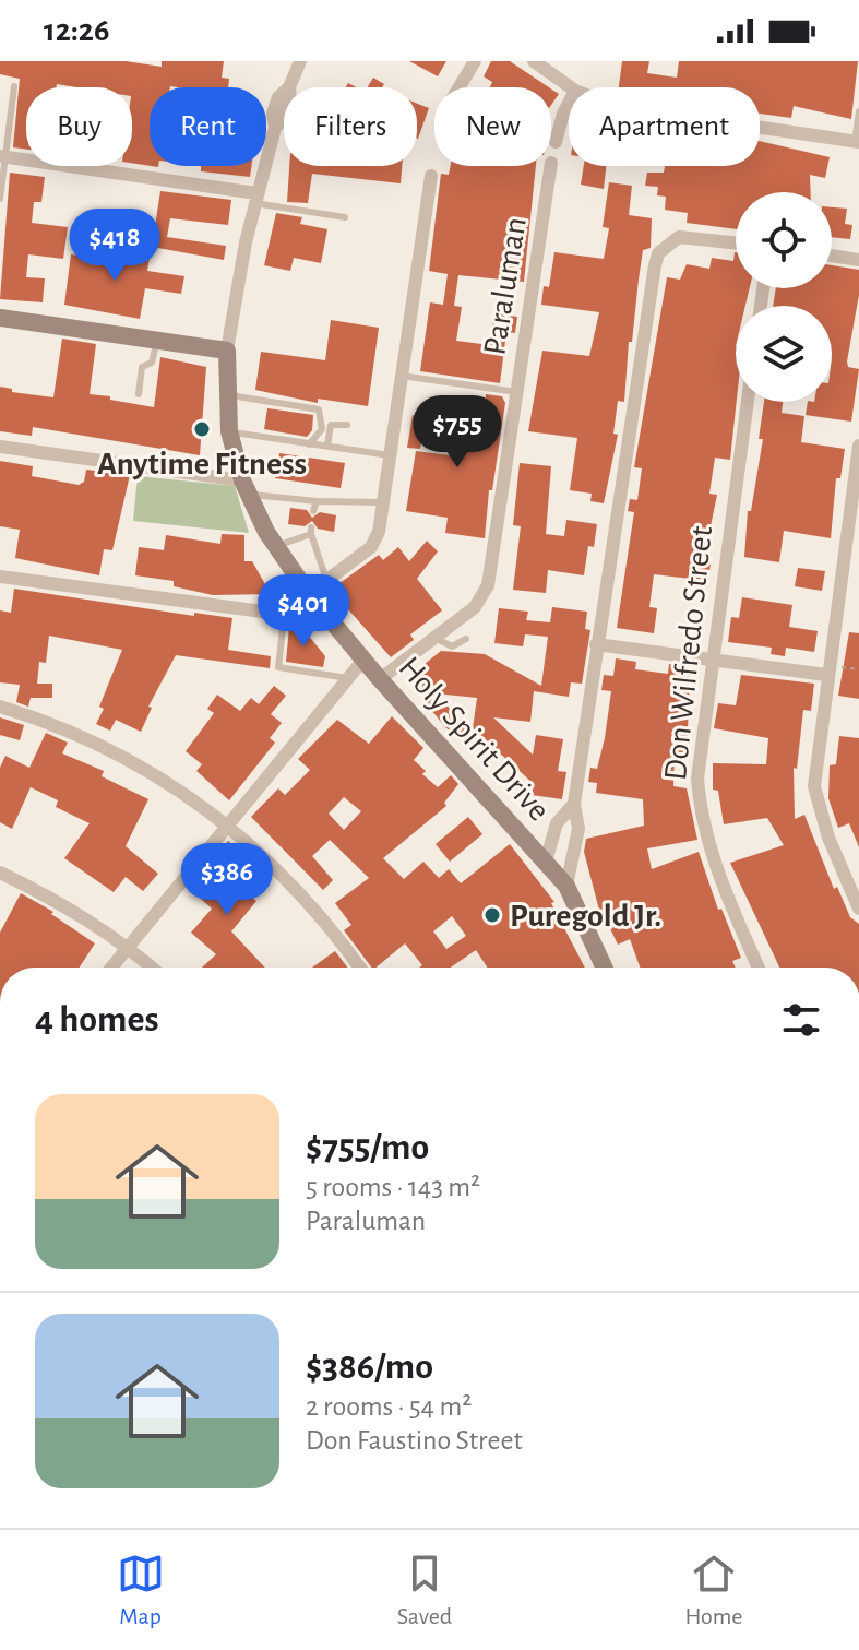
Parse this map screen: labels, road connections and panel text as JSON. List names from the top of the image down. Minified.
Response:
{"streets":{"main road":["Holy Spirit Drive"],"street":["Paraluman","Don Wilfredo Street"]},"crossings":[["Paraluman","Holy Spirit Drive"]],"places":["Anytime Fitness","Puregold Jr."],"page":{"status":"12:26","chip":["Buy","Rent","Filters","New","Apartment"],"price":["$418","$755","$401","$386"],"heading":"4 homes","list":[{"name":"$755/mo","note":"5 rooms · 143 m² · Paraluman"},{"name":"$386/mo","note":"2 rooms · 54 m² · Don Faustino Street"}],"tabs":["Map","Saved","Home"]}}
